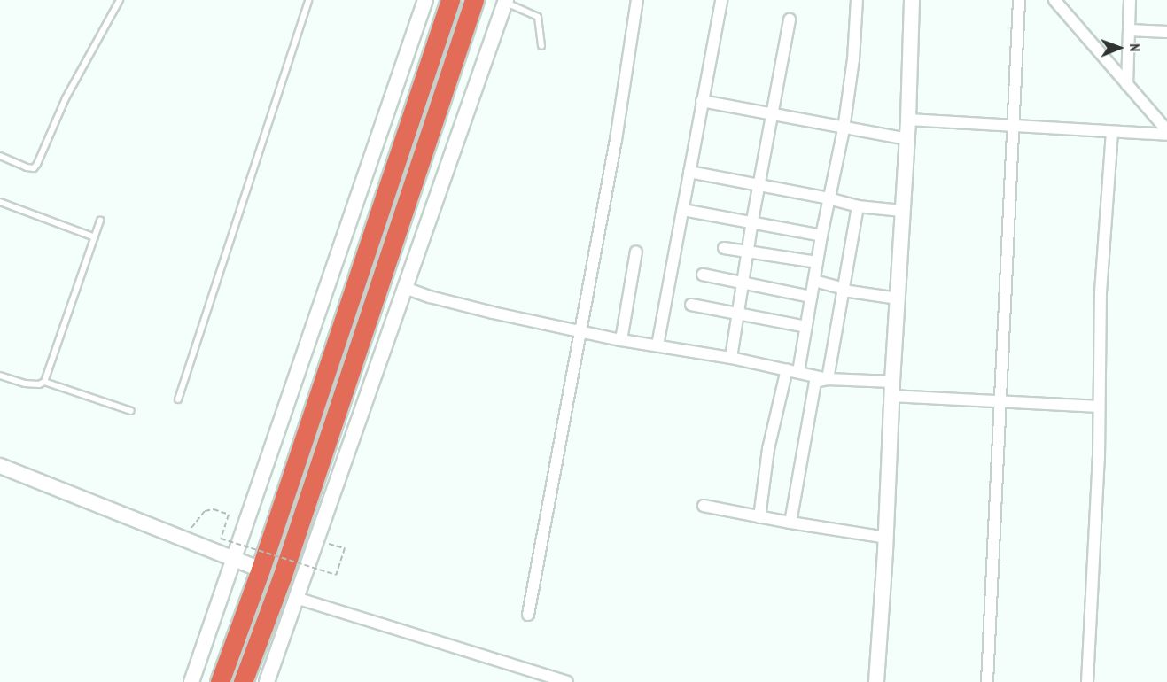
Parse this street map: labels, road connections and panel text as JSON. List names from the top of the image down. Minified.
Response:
{"north":"right"}
